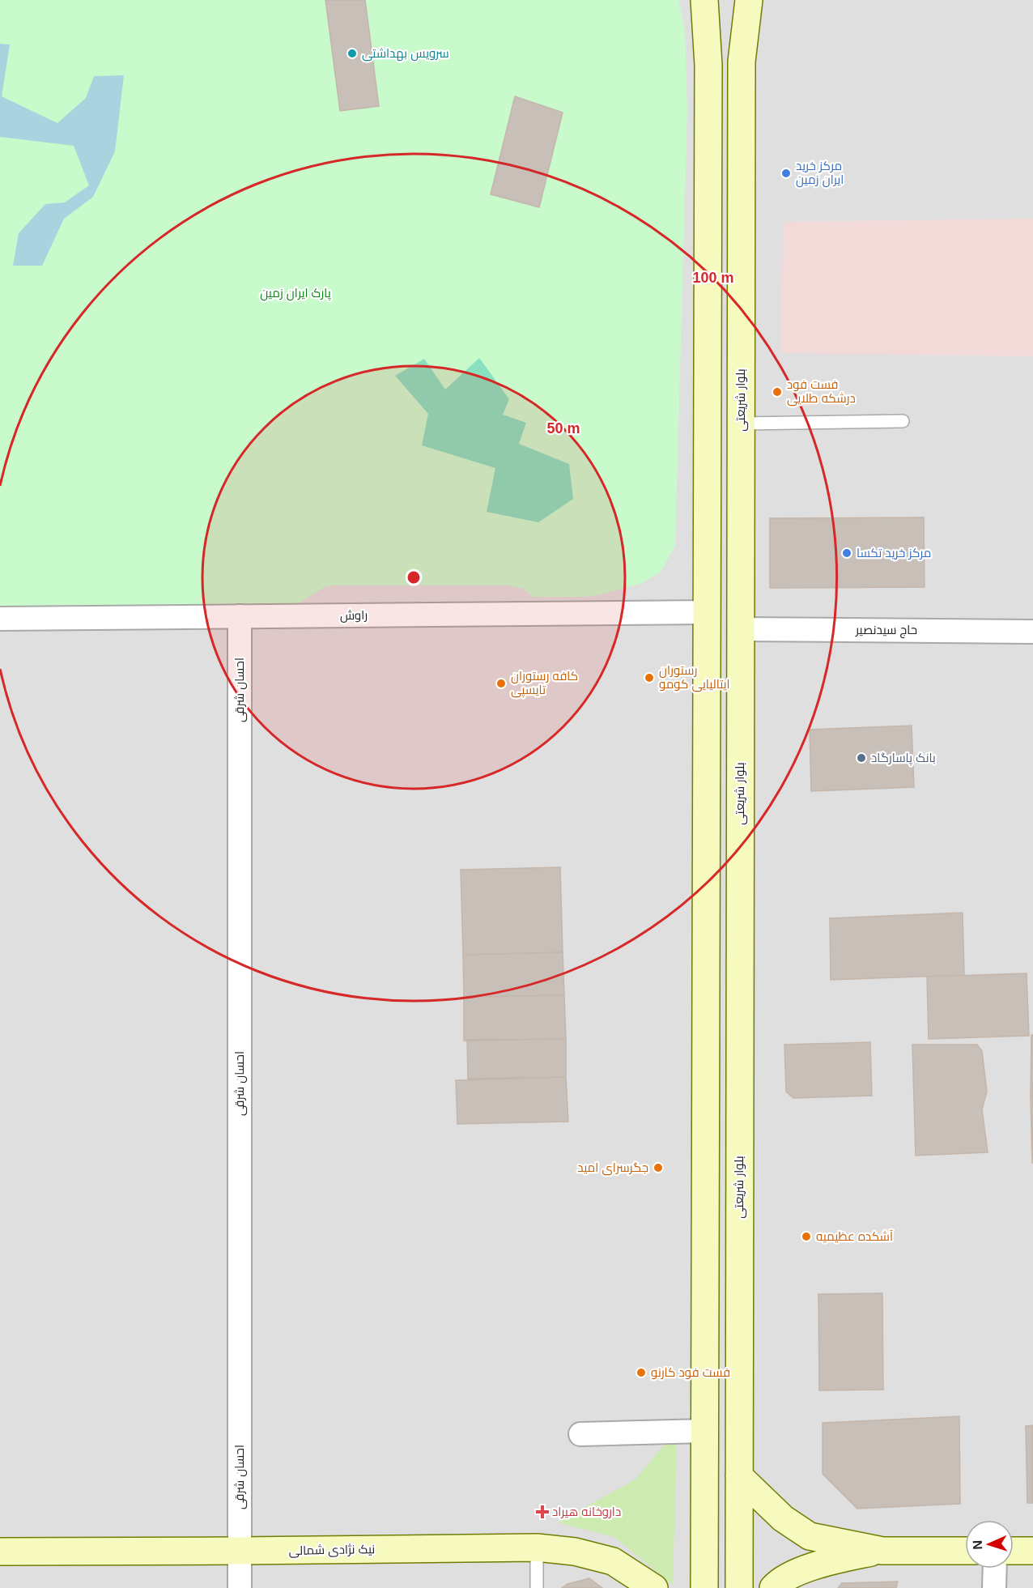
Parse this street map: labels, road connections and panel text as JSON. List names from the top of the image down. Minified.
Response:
{"streets":{"main road":["بلوار شریعتی","نیک نژادی شمالی"],"street":["راوش","حاج سیدنصیر","احسان شرقی"]},"crossings":[["بلوار شریعتی","حاج سیدنصیر"],["راوش","احسان شرقی"],["احسان شرقی","نیک نژادی شمالی"]],"parks":["پارک ایران زمین"],"places":{"other":["سرویس بهداشتی","مرکز خرید ایران زمین","فست فود درشکه طلایی","مرکز خرید تکسا","رستوران ایتالیایی کومو","کافه رستوران تایسپی","بانک پاسارگاد","جگرسرای امید","آشکده عظیمیه","فست فود کارنو"],"health":["داروخانه هیراد"]},"north":"left","rings":["100 m","50 m"]}
